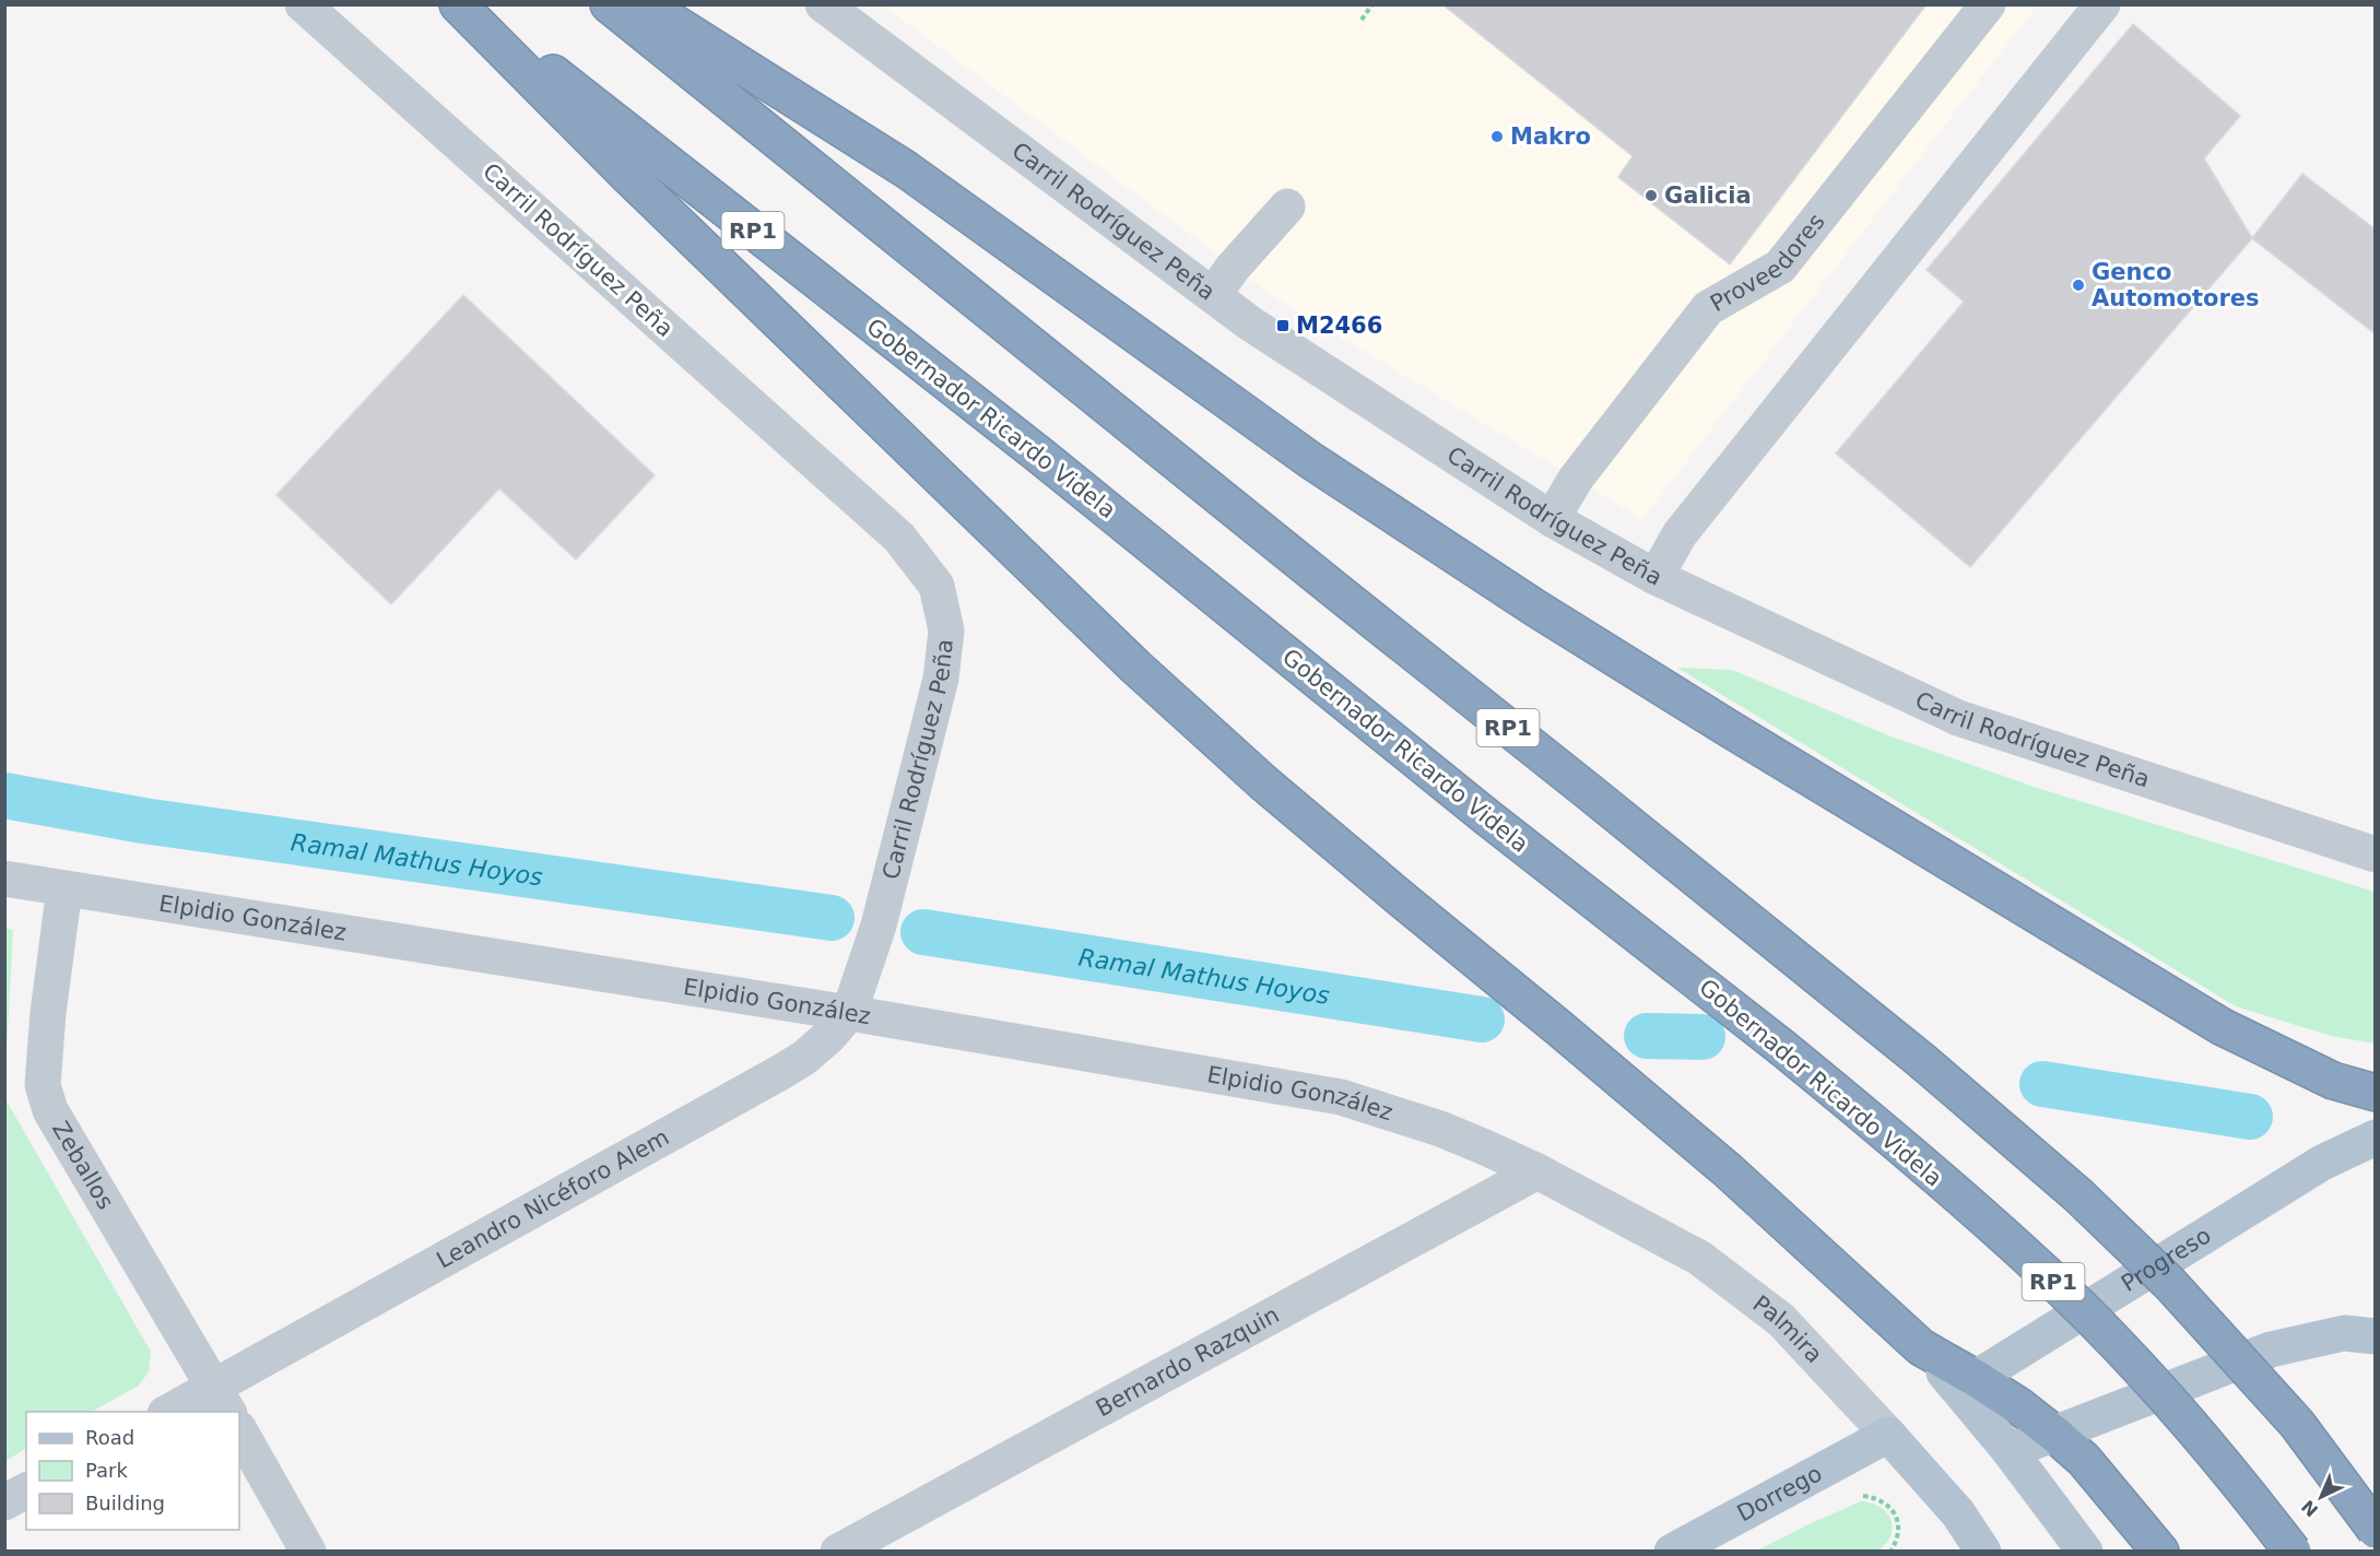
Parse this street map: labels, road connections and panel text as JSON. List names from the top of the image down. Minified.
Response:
{"streets":{"highway":["RP1","Gobernador Ricardo Videla"],"main road":["Progreso","Palmira","Dorrego"],"street":["Carril Rodríguez Peña","Proveedores","Elpidio González","Zeballos","Leandro Nicéforo Alem","Bernardo Razquin"]},"crossings":[["Carril Rodríguez Peña","Proveedores"],["Carril Rodríguez Peña","Leandro Nicéforo Alem"],["Elpidio González","Zeballos"],["Elpidio González","Leandro Nicéforo Alem"],["Elpidio González","Palmira"],["Elpidio González","Bernardo Razquin"],["Zeballos","Leandro Nicéforo Alem"],["Palmira","Bernardo Razquin"],["Palmira","Dorrego"]],"water":["Ramal Mathus Hoyos"],"places":{"other":["Makro","Galicia","Genco Automotores"],"transit":["M2466"]},"legend":["Road","Park","Building"],"north":"bottom left"}
